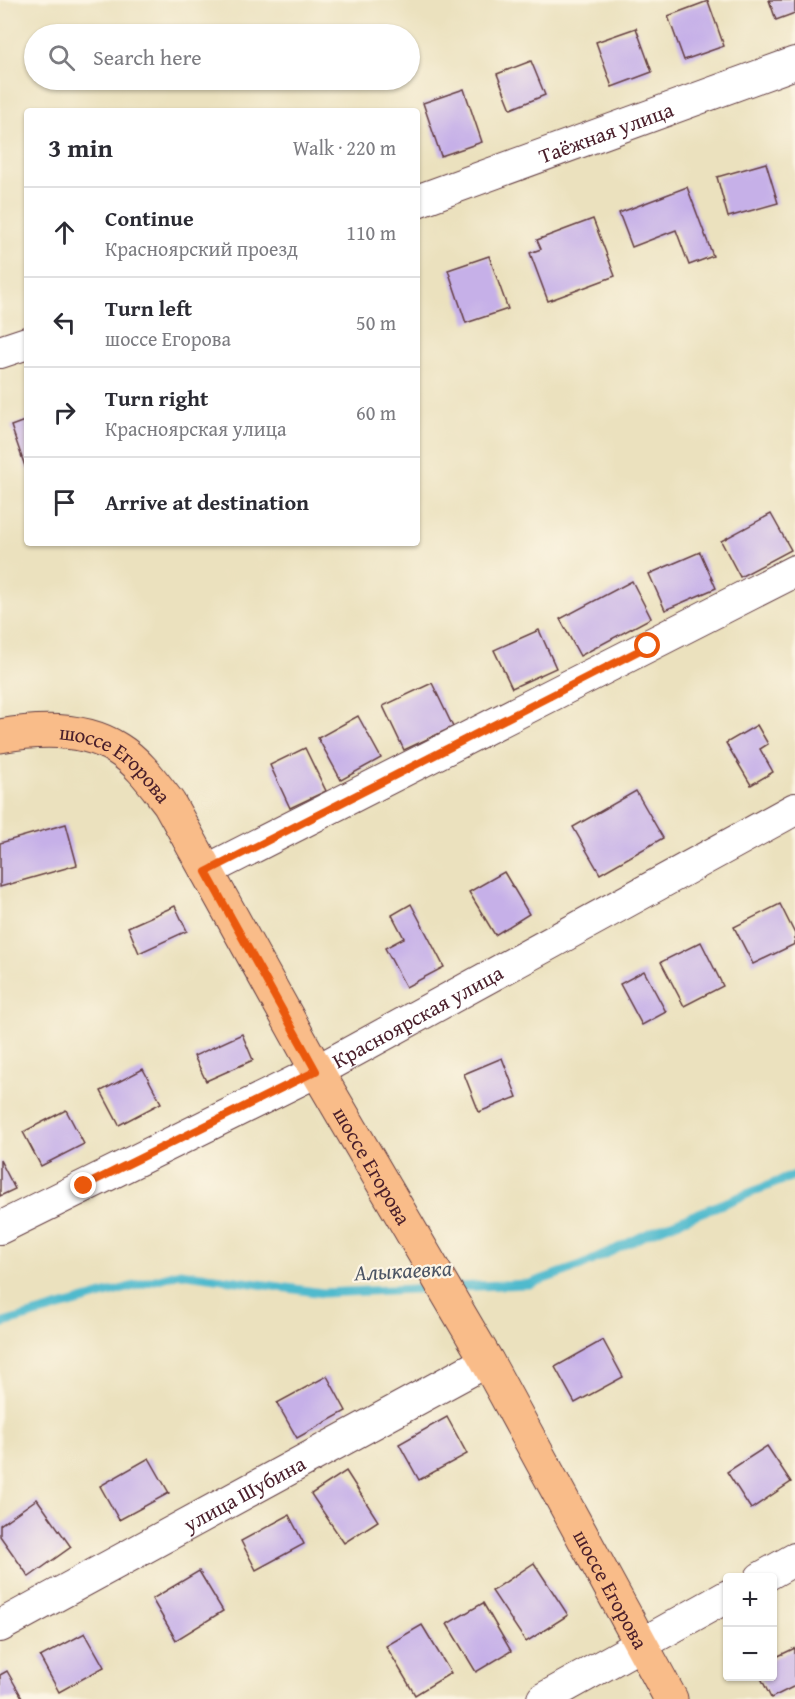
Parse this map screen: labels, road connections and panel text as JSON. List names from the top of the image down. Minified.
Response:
{"streets":{"main road":["шоссе Егорова"],"street":["Таёжная улица","Красноярская улица","улица Шубина"]},"crossings":[["шоссе Егорова","Красноярская улица"],["шоссе Егорова","улица Шубина"]],"water":["Алыкаевка"],"page":{"search":"Search here","heading":["3 min","Walk · 220 m"],"list":[["Continue","Красноярский проезд","110 m"],["Turn left","шоссе Егорова","50 m"],["Turn right","Красноярская улица","60 m"],"Arrive at destination"],"map_buttons":["+","−"]}}
